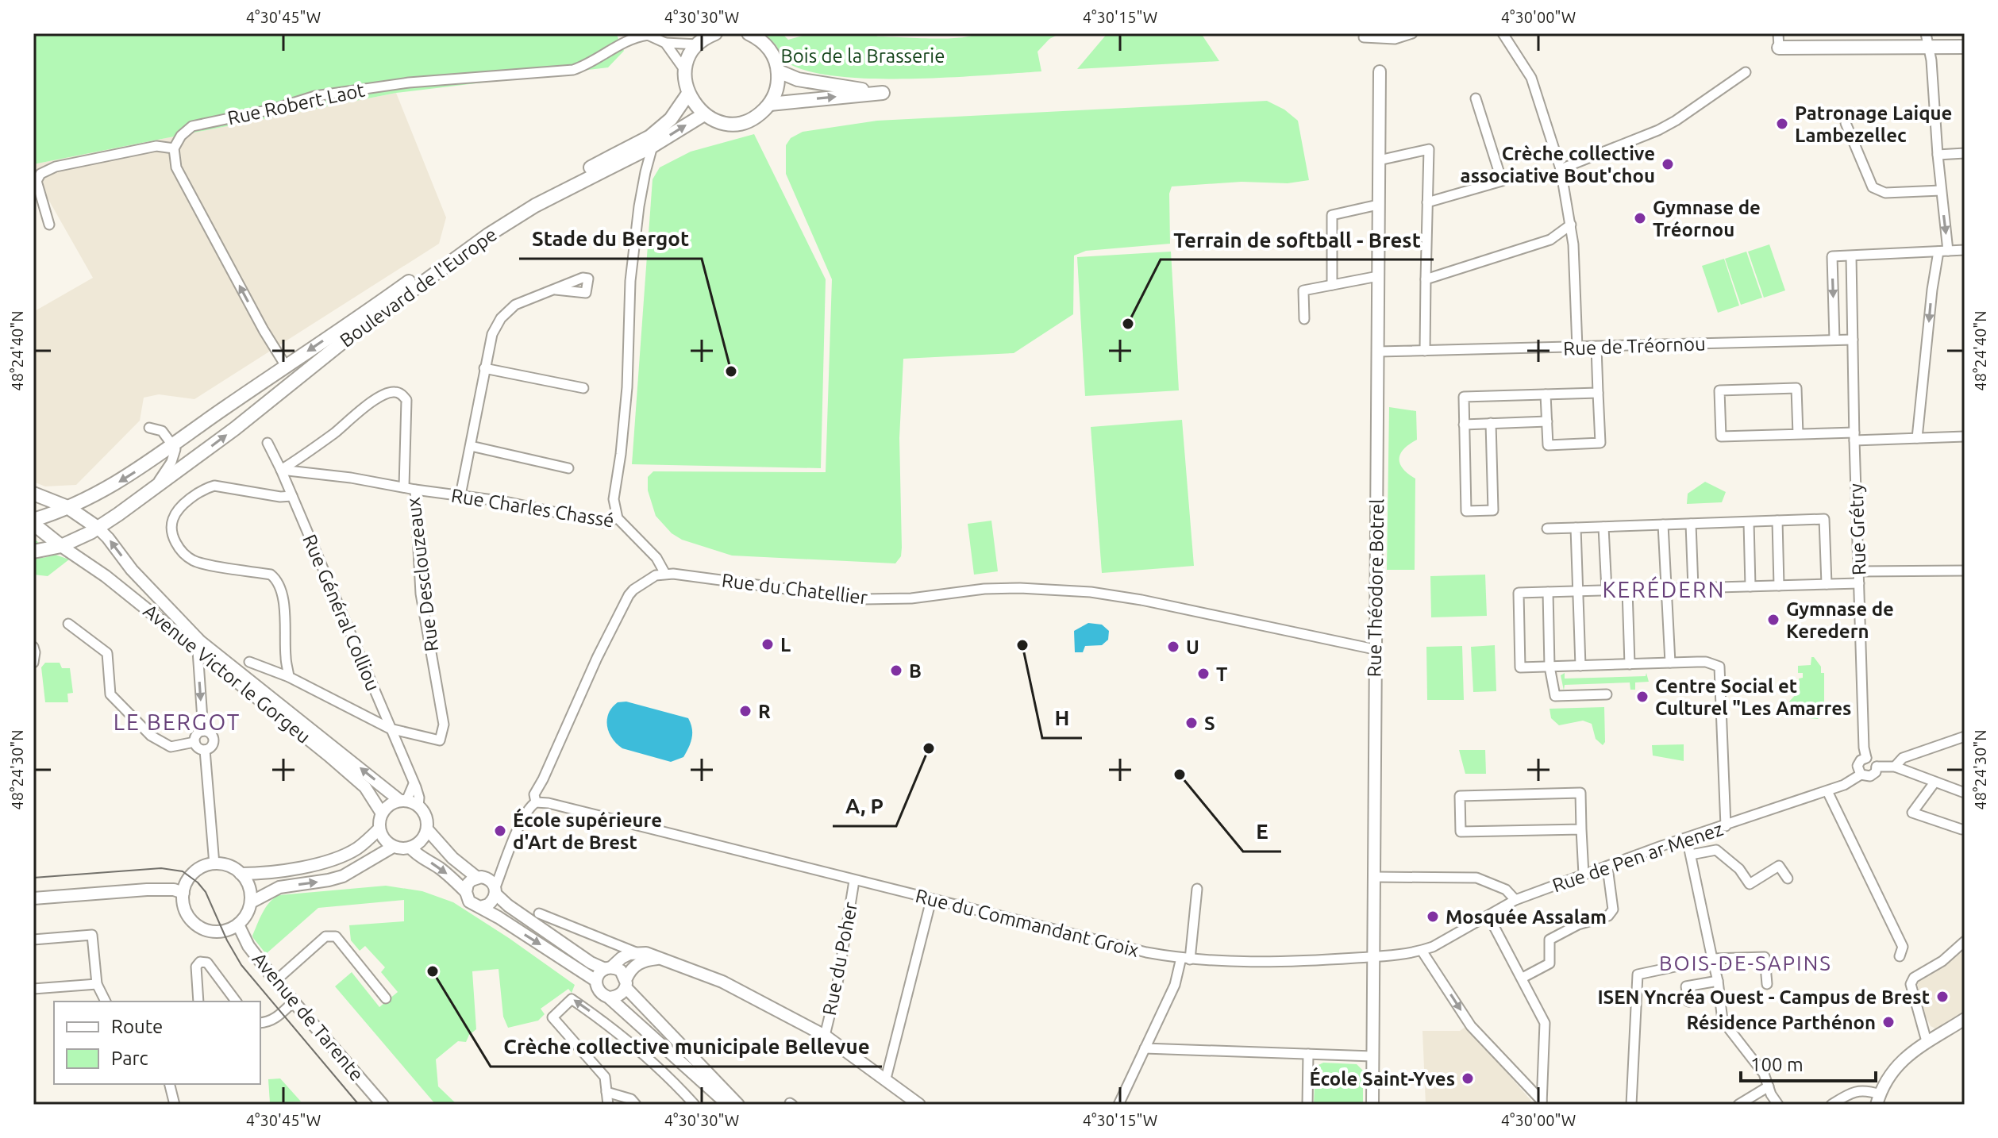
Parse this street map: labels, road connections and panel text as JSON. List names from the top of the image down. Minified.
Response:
{"streets":{"main road":["Boulevard de l'Europe"],"street":["Rue Robert Laot","Rue de Tréornou","Rue Charles Chassé","Rue Grétry","Rue Desclouzeaux","Rue Théodore Botrel","Rue du Chatellier","Rue Général Colliou","Avenue Victor le Gorgeu","Rue de Pen ar Menez","Rue du Commandant Groix","Rue du Poher","Avenue de Tarente"]},"crossings":[["Boulevard de l'Europe","Avenue Victor le Gorgeu"],["Rue de Tréornou","Rue Grétry"],["Rue de Tréornou","Rue Théodore Botrel"],["Rue Charles Chassé","Rue Desclouzeaux"],["Rue Charles Chassé","Rue du Chatellier"],["Rue Grétry","Rue de Pen ar Menez"],["Rue Desclouzeaux","Rue Général Colliou"],["Rue Théodore Botrel","Rue du Chatellier"],["Rue Théodore Botrel","Rue du Commandant Groix"],["Rue Général Colliou","Avenue Victor le Gorgeu"],["Rue de Pen ar Menez","Rue du Commandant Groix"],["Rue du Commandant Groix","Rue du Poher"]],"districts":["KERÉDERN","LE BERGOT","BOIS-DE-SAPINS"],"parks":["Bois de la Brasserie"],"places":["Patronage Laique Lambezellec","Crèche collective associative Bout'chou","Gymnase de Tréornou","Terrain de softball - Brest","Stade du Bergot","Gymnase de Keredern","L","H","U","B","T","Centre Social et Culturel \"Les Amarres","R","S","A, P","E","École supérieure d'Art de Brest","Mosquée Assalam","Crèche collective municipale Bellevue","ISEN Yncréa Ouest - Campus de Brest","Résidence Parthénon","École Saint-Yves"],"legend":["Route","Parc"],"scale_bar":"100 m","coordinates":["4°30'45\"W","4°30'30\"W","4°30'15\"W","4°30'00\"W","48°24'40\"N","48°24'30\"N"]}
